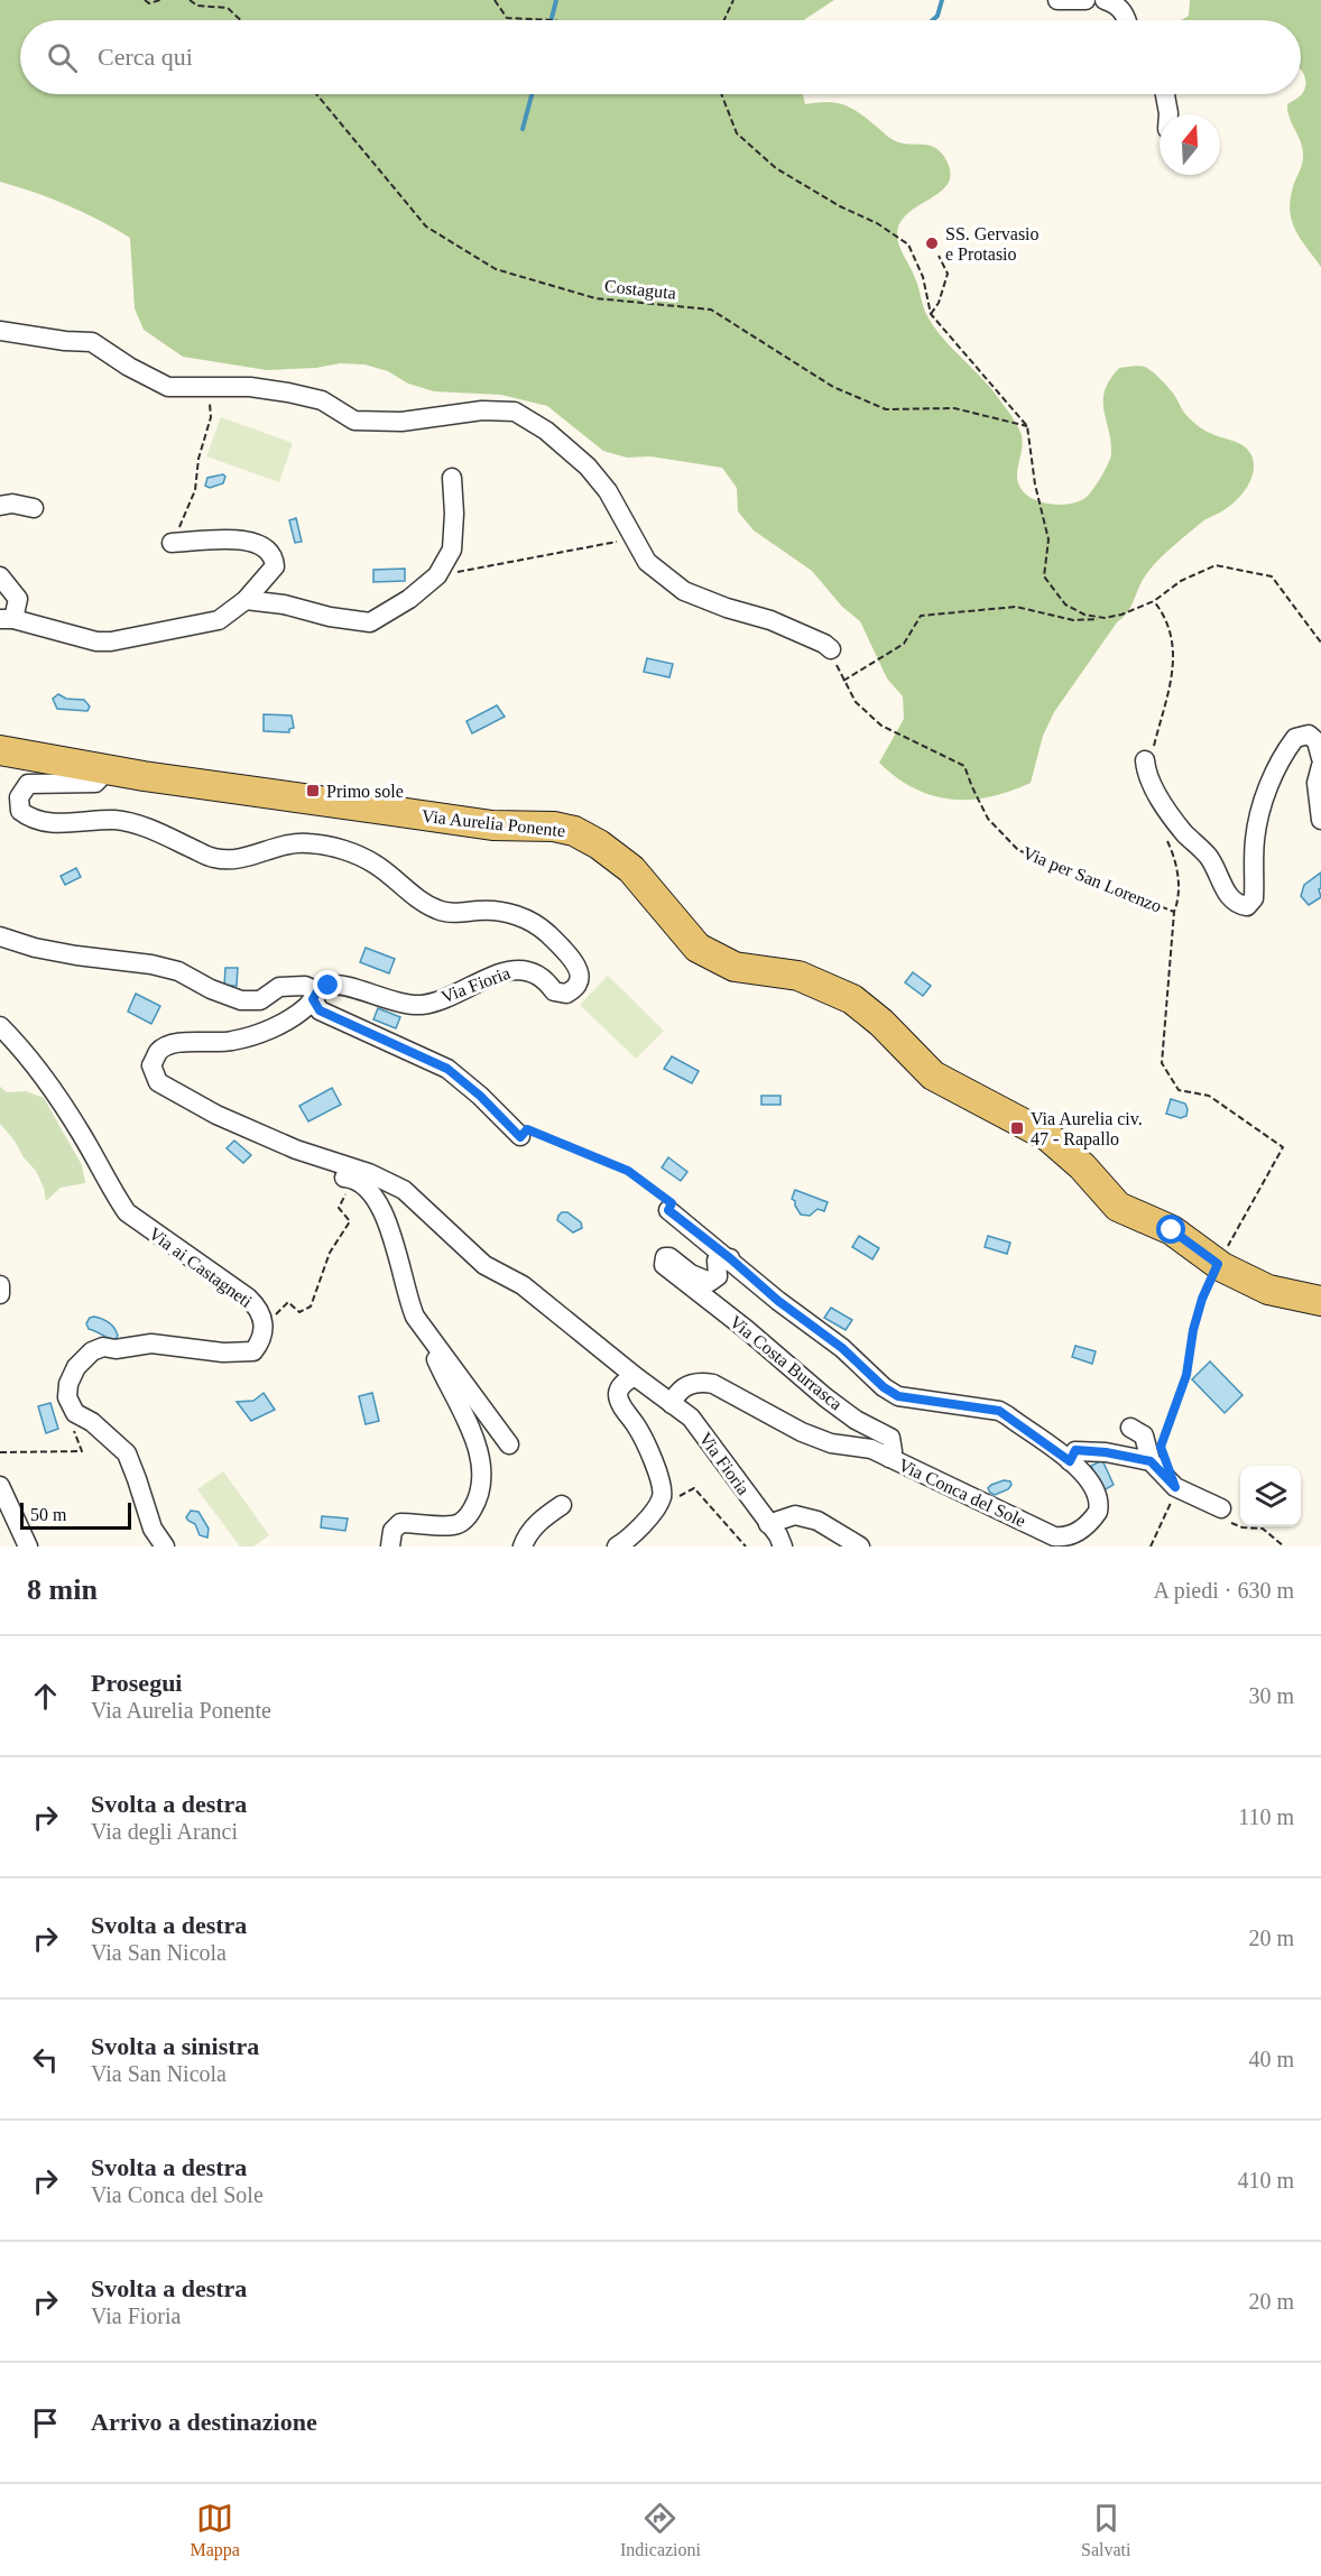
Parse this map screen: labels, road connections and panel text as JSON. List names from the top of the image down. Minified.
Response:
{"streets":{"main road":["Via Aurelia Ponente"],"street":["Via Fioria","Via ai Castagneti","Via Costa Burrasca","Via Conca del Sole"],"path":["Costaguta","Via per San Lorenzo"]},"crossings":[["Via Aurelia Ponente","Via per San Lorenzo"],["Via Aurelia Ponente","Via Fioria"],["Via Fioria","Via Conca del Sole"],["Via Costa Burrasca","Via Conca del Sole"]],"places":{"other":["SS. Gervasio e Protasio"],"transit":["Primo sole","Via Aurelia civ. 47 - Rapallo"]},"scale_bar":"50 m","north":"top","page":{"search":"Cerca qui","scale":"50 m","heading":["8 min","A piedi · 630 m"],"list":[["Prosegui","Via Aurelia Ponente","30 m"],["Svolta a destra","Via degli Aranci","110 m"],["Svolta a destra","Via San Nicola","20 m"],["Svolta a sinistra","Via San Nicola","40 m"],["Svolta a destra","Via Conca del Sole","410 m"],["Svolta a destra","Via Fioria","20 m"],"Arrivo a destinazione"],"nav":["Mappa","Indicazioni","Salvati"]}}
